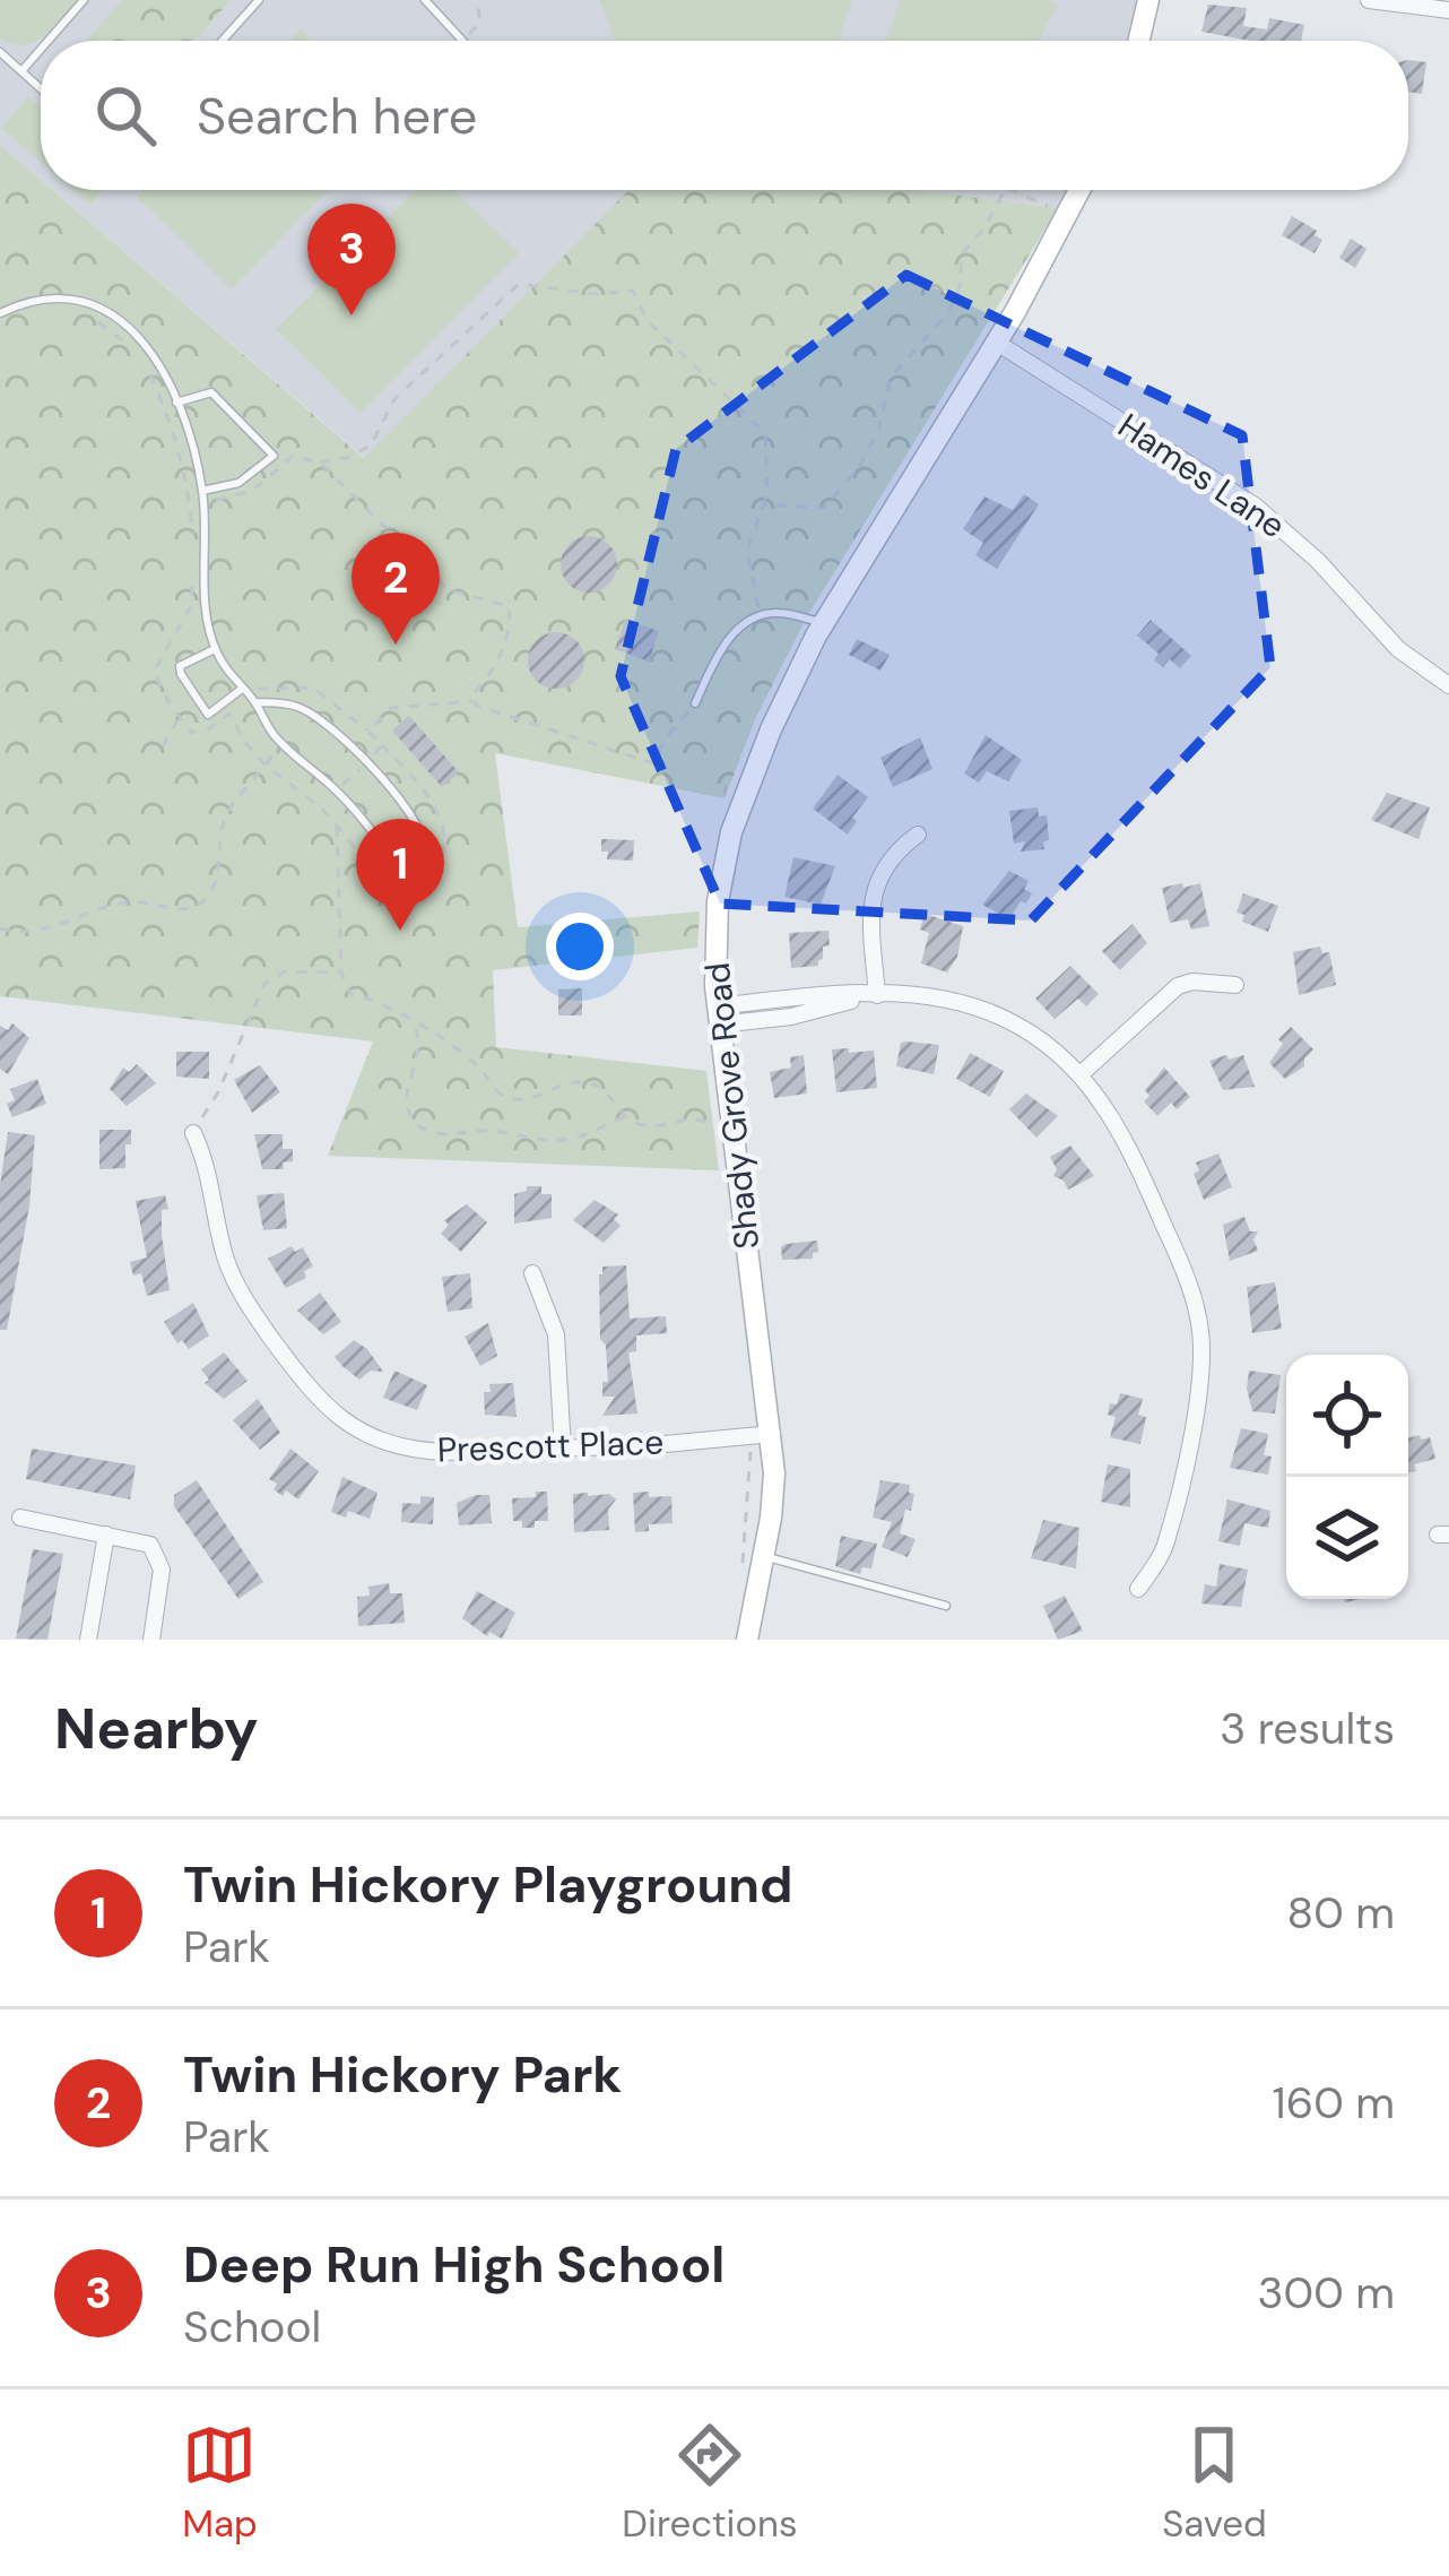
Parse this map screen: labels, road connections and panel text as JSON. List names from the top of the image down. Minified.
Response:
{"streets":{"main road":["Shady Grove Road"],"street":["Hames Lane","Prescott Place"]},"crossings":[["Hames Lane","Shady Grove Road"],["Shady Grove Road","Prescott Place"]],"page":{"search":"Search here","pins":["3","2","1"],"heading":["Nearby","3 results"],"list":[{"mark":"1","name":"Twin Hickory Playground","note":"Park","value":"80 m"},{"mark":"2","name":"Twin Hickory Park","note":"Park","value":"160 m"},{"mark":"3","name":"Deep Run High School","note":"School","value":"300 m"}],"nav":["Map","Directions","Saved"]}}
